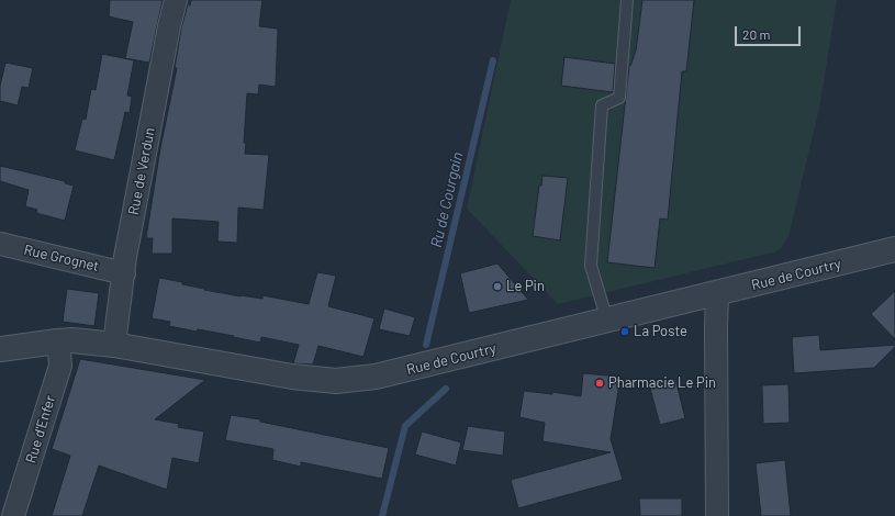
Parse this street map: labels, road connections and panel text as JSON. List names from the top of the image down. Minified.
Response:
{"streets":{"street":["Rue de Verdun","Rue Grognet","Rue de Courtry","Rue d'Enfer"]},"crossings":[["Rue de Verdun","Rue Grognet"],["Rue de Verdun","Rue de Courtry"],["Rue de Courtry","Rue d'Enfer"]],"water":["Ru de Courgain"],"places":["Le Pin","La Poste","Pharmacie Le Pin"],"scale_bar":"20 m"}
